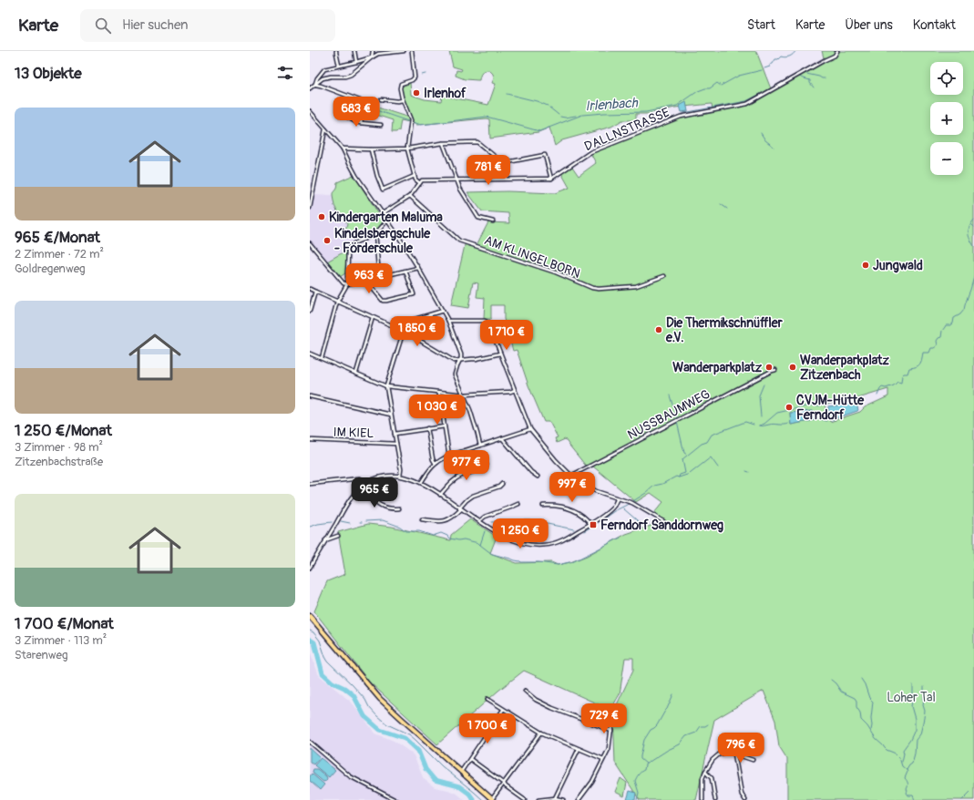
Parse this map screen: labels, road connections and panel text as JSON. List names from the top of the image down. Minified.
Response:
{"streets":{"street":["DALLNSTRASSE","AM KLINGELBORN","NUSSBAUMWEG","IM KIEL"]},"water":["Irlenbach"],"parks":["Loher Tal"],"places":{"other":["Irlenhof","Kindergarten Maluma","Kindelsbergschule - Förderschule","Jungwald","Die Thermikschnüffler e.V.","Wanderparkplatz","Wanderparkplatz Zitzenbach","CVJM-Hütte Ferndorf"],"transit":["Ferndorf Sanddornweg"]},"page":{"header":"Karte","search":"Hier suchen","nav":["Start","Karte","Über uns","Kontakt"],"heading":"13 Objekte","map_buttons":["+","−"],"list":[{"name":"965 €/Monat","note":"2 Zimmer · 72 m² · Goldregenweg"},{"name":"1 250 €/Monat","note":"3 Zimmer · 98 m² · Zitzenbachstraße"},{"name":"1 700 €/Monat","note":"3 Zimmer · 113 m² · Starenweg"}],"price":["683 €","781 €","963 €","1 850 €","1 710 €","1 030 €","977 €","997 €","965 €","1 250 €","729 €","1 700 €","796 €"]}}
